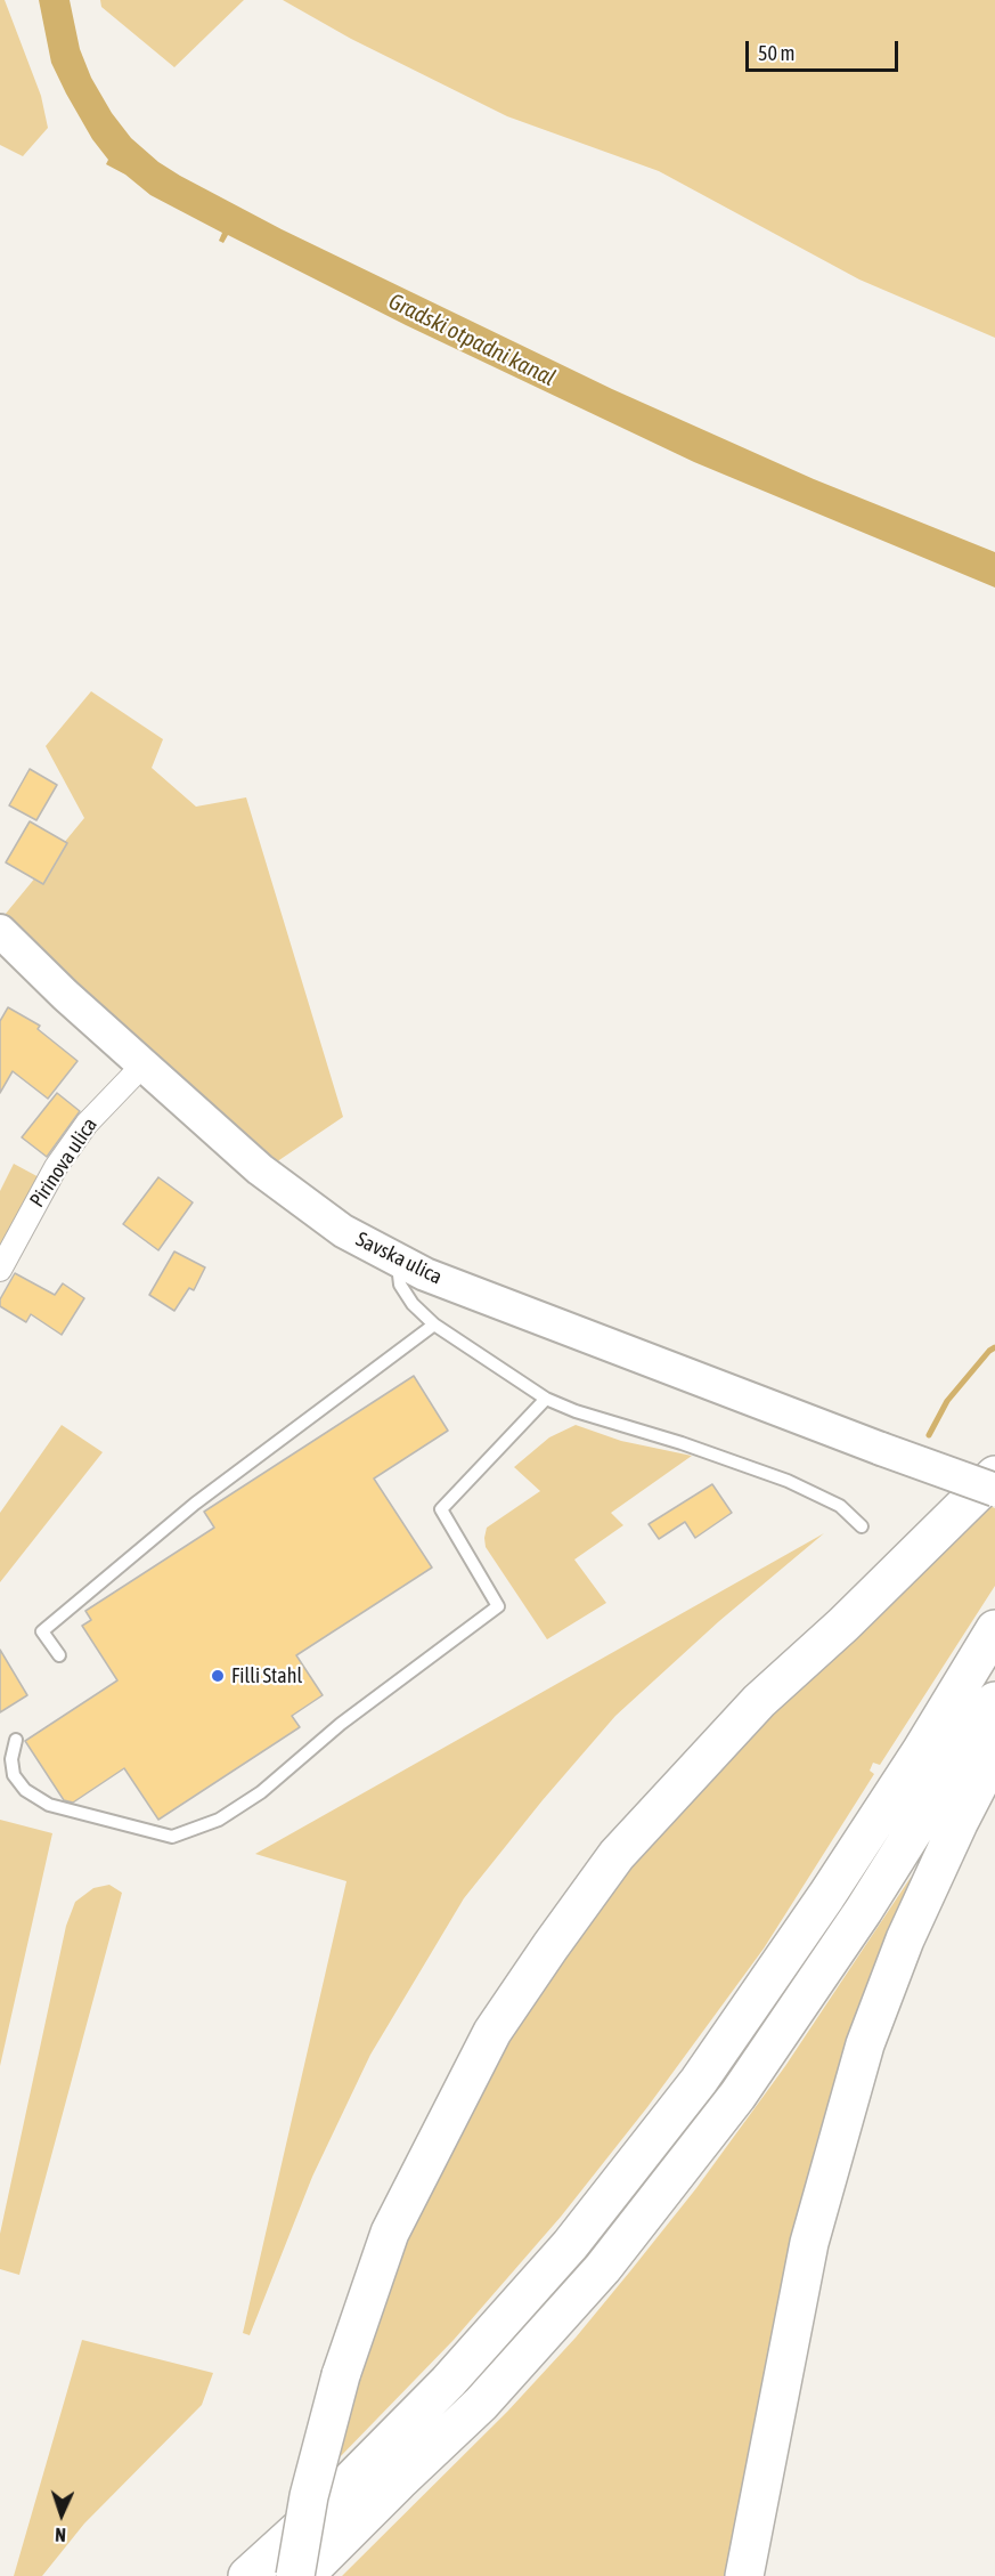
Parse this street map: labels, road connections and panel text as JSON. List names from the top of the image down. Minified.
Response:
{"streets":{"main road":["Savska ulica"],"street":["Pirinova ulica"]},"crossings":[["Pirinova ulica","Savska ulica"]],"water":["Gradski otpadni kanal"],"places":["Filli Stahl"],"scale_bar":"50 m","north":"bottom"}
